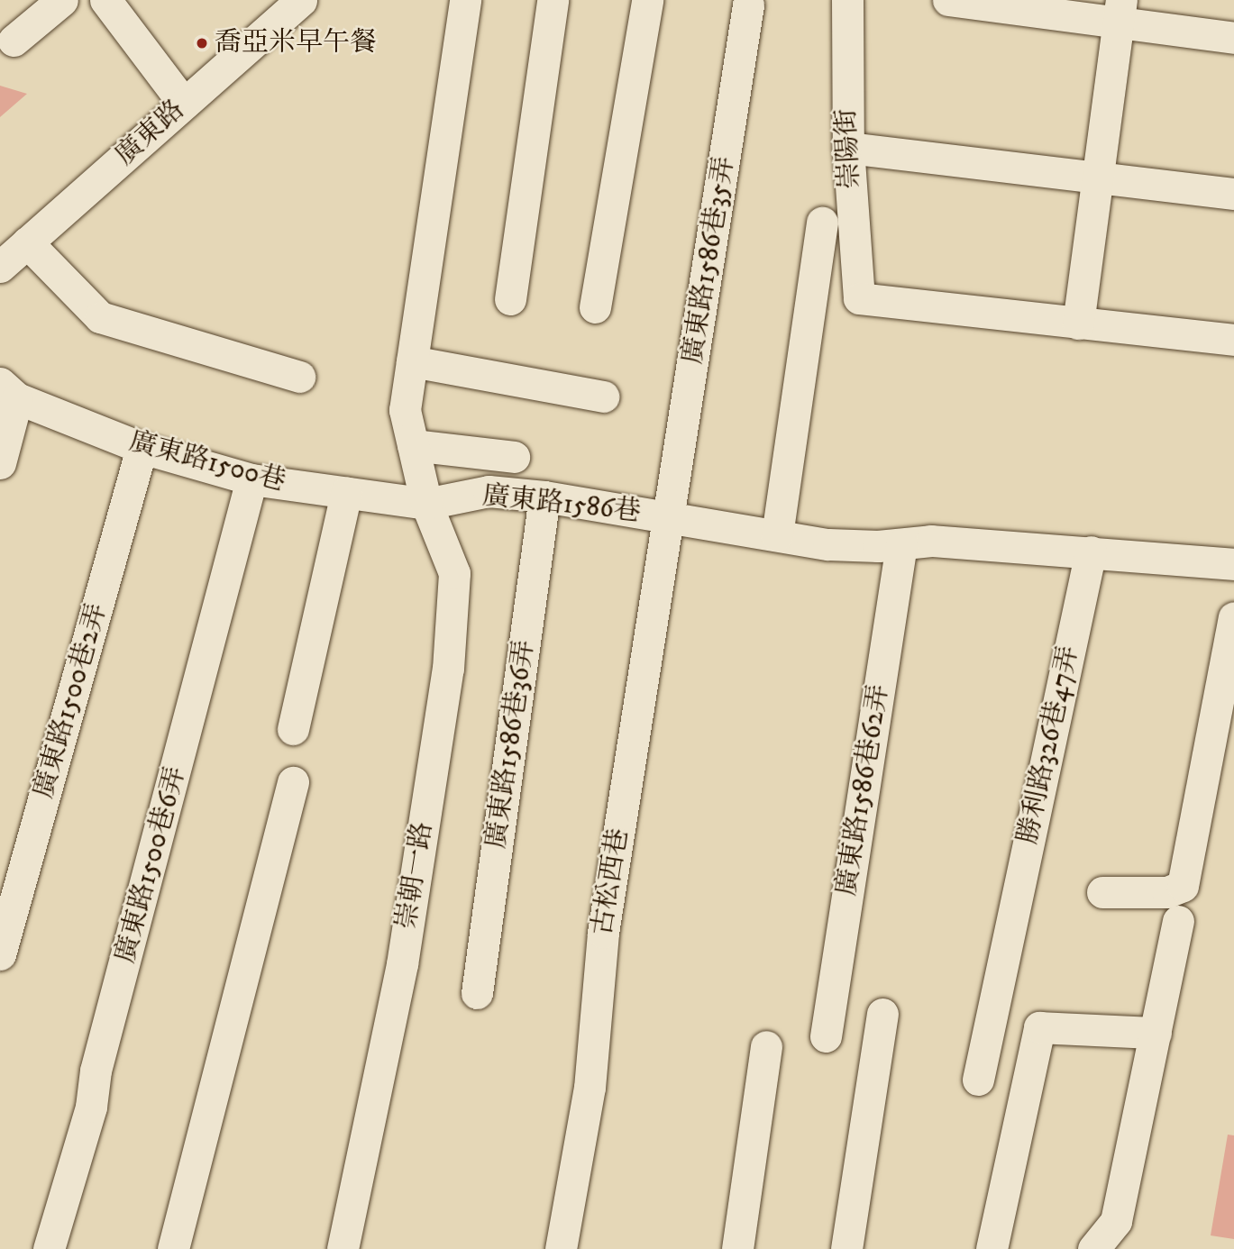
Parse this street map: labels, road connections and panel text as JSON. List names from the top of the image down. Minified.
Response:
{"streets":{"street":["廣東路","崇陽街","廣東路1586巷35弄","廣東路1500巷","廣東路1586巷","廣東路1500巷2弄","廣東路1586巷36弄","勝利路326巷47弄","廣東路1586巷62弄","廣東路1500巷6弄","崇朝一路","古松西巷"]},"crossings":[["廣東路1586巷35弄","廣東路1586巷"],["廣東路1586巷35弄","古松西巷"],["廣東路1500巷","廣東路1586巷"],["廣東路1500巷","廣東路1500巷2弄"],["廣東路1500巷","廣東路1500巷6弄"],["廣東路1500巷","崇朝一路"],["廣東路1586巷","廣東路1586巷36弄"],["廣東路1586巷","勝利路326巷47弄"],["廣東路1586巷","廣東路1586巷62弄"],["廣東路1586巷","崇朝一路"],["廣東路1586巷","古松西巷"]],"places":["喬亞米早午餐"]}
